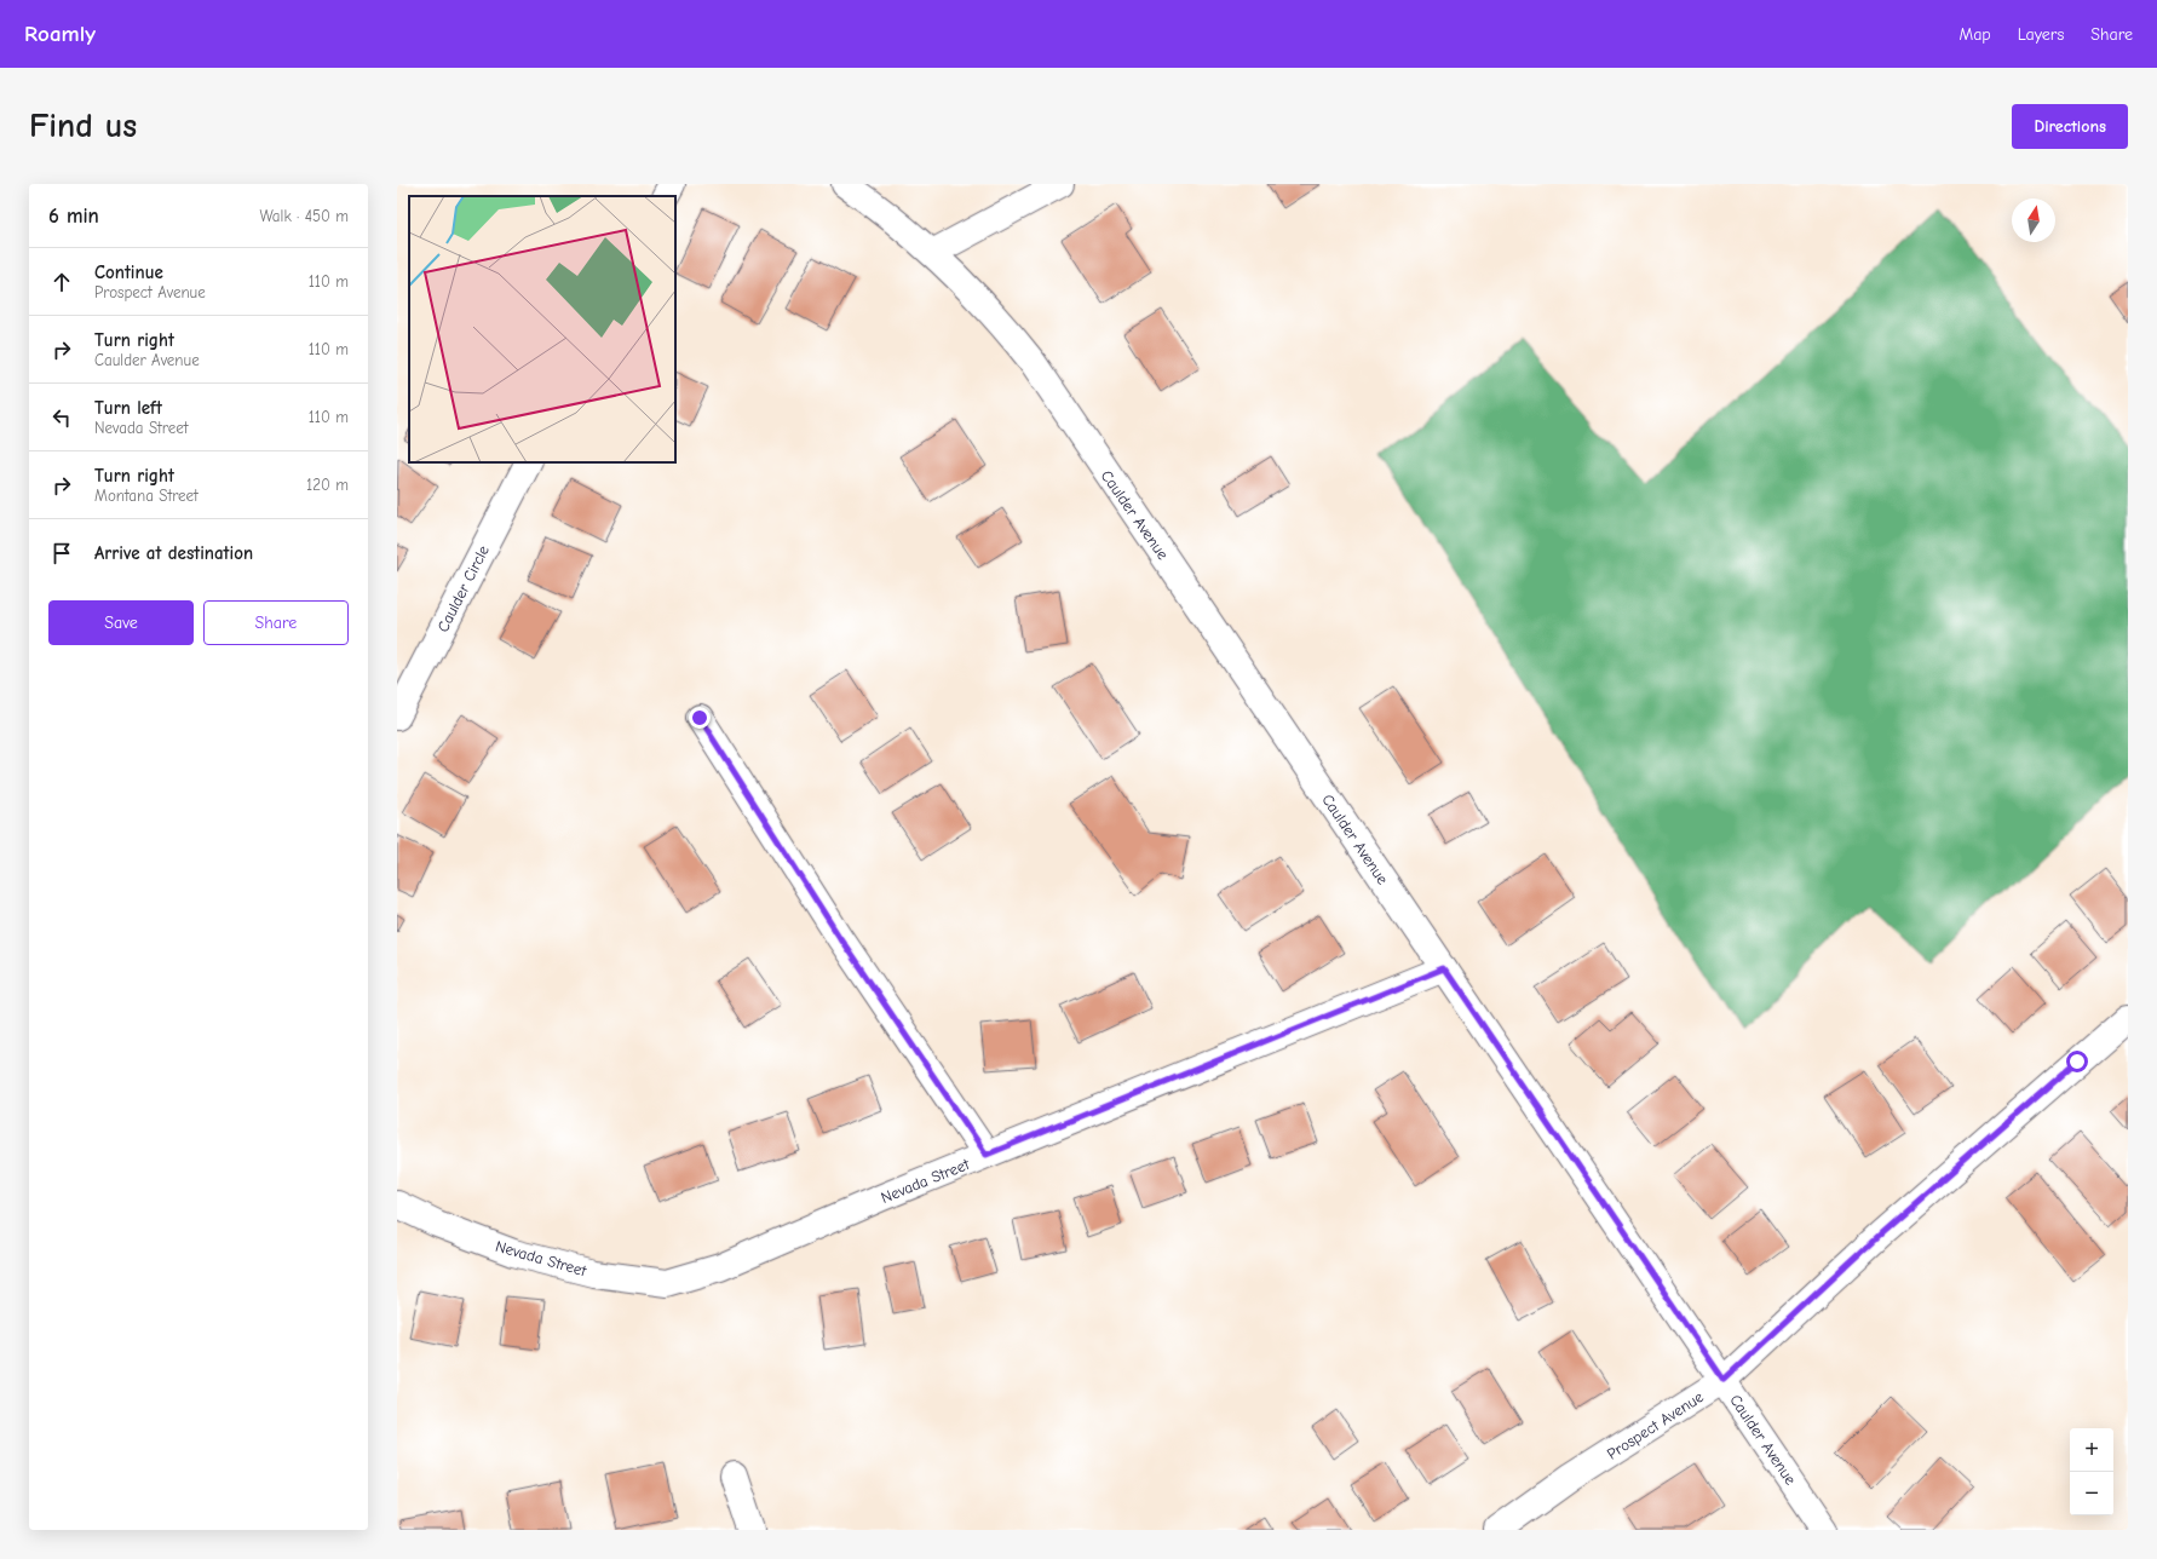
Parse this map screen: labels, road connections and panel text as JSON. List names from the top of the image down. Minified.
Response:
{"streets":{"street":["Caulder Avenue","Caulder Circle","Nevada Street","Prospect Avenue"]},"crossings":[["Caulder Avenue","Nevada Street"],["Caulder Avenue","Prospect Avenue"]],"north":"top","page":{"header":"Roamly","nav":["Map","Layers","Share"],"buttons":["Directions",["Save","Share"]],"title":"Find us","heading":["6 min","Walk · 450 m"],"list":[["Continue","Prospect Avenue","110 m"],["Turn right","Caulder Avenue","110 m"],["Turn left","Nevada Street","110 m"],["Turn right","Montana Street","120 m"],"Arrive at destination"],"map_buttons":["+","−"]}}
